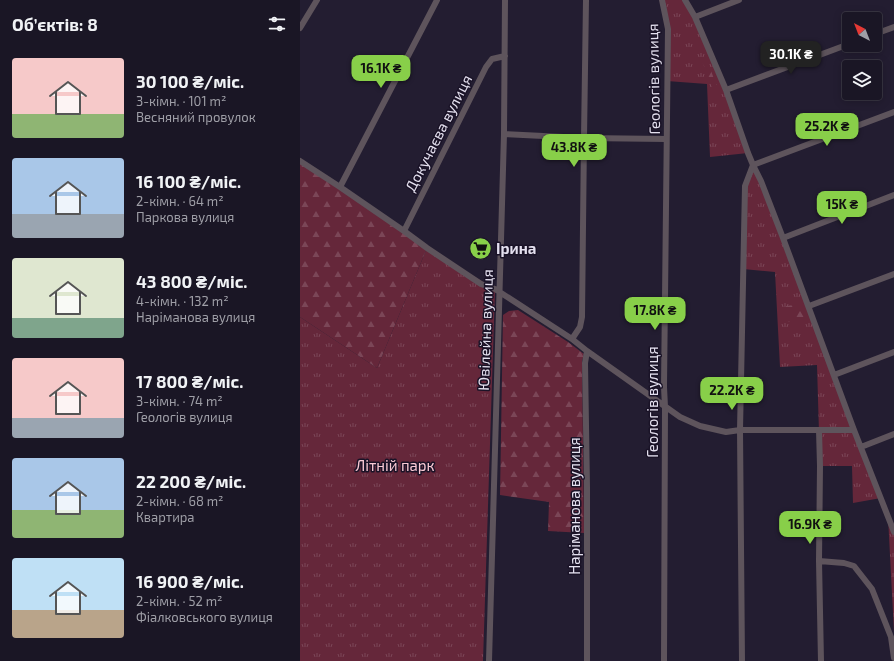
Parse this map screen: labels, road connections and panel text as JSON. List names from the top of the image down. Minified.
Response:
{"streets":{"street":["Геологів вулиця","Докучаєва вулиця","Ювілейна вулиця","Наріманова вулиця"]},"crossings":[["Докучаєва вулиця","Ювілейна вулиця"]],"parks":["Літній парк"],"places":{"supermarket":["Ірина"]},"north":"top left","page":{"heading":"Об’єктів: 8","price":["30.1K ₴","16.1K ₴","25.2K ₴","43.8K ₴","15K ₴","17.8K ₴","22.2K ₴","16.9K ₴"],"list":[{"name":"30 100 ₴/міс.","note":"3-кімн. · 101 m² · Весняний провулок"},{"name":"16 100 ₴/міс.","note":"2-кімн. · 64 m² · Паркова вулиця"},{"name":"43 800 ₴/міс.","note":"4-кімн. · 132 m² · Наріманова вулиця"},{"name":"17 800 ₴/міс.","note":"3-кімн. · 74 m² · Геологів вулиця"},{"name":"22 200 ₴/міс.","note":"2-кімн. · 68 m² · Квартира"},{"name":"16 900 ₴/міс.","note":"2-кімн. · 52 m² · Фіалковського вулиця"}]}}
